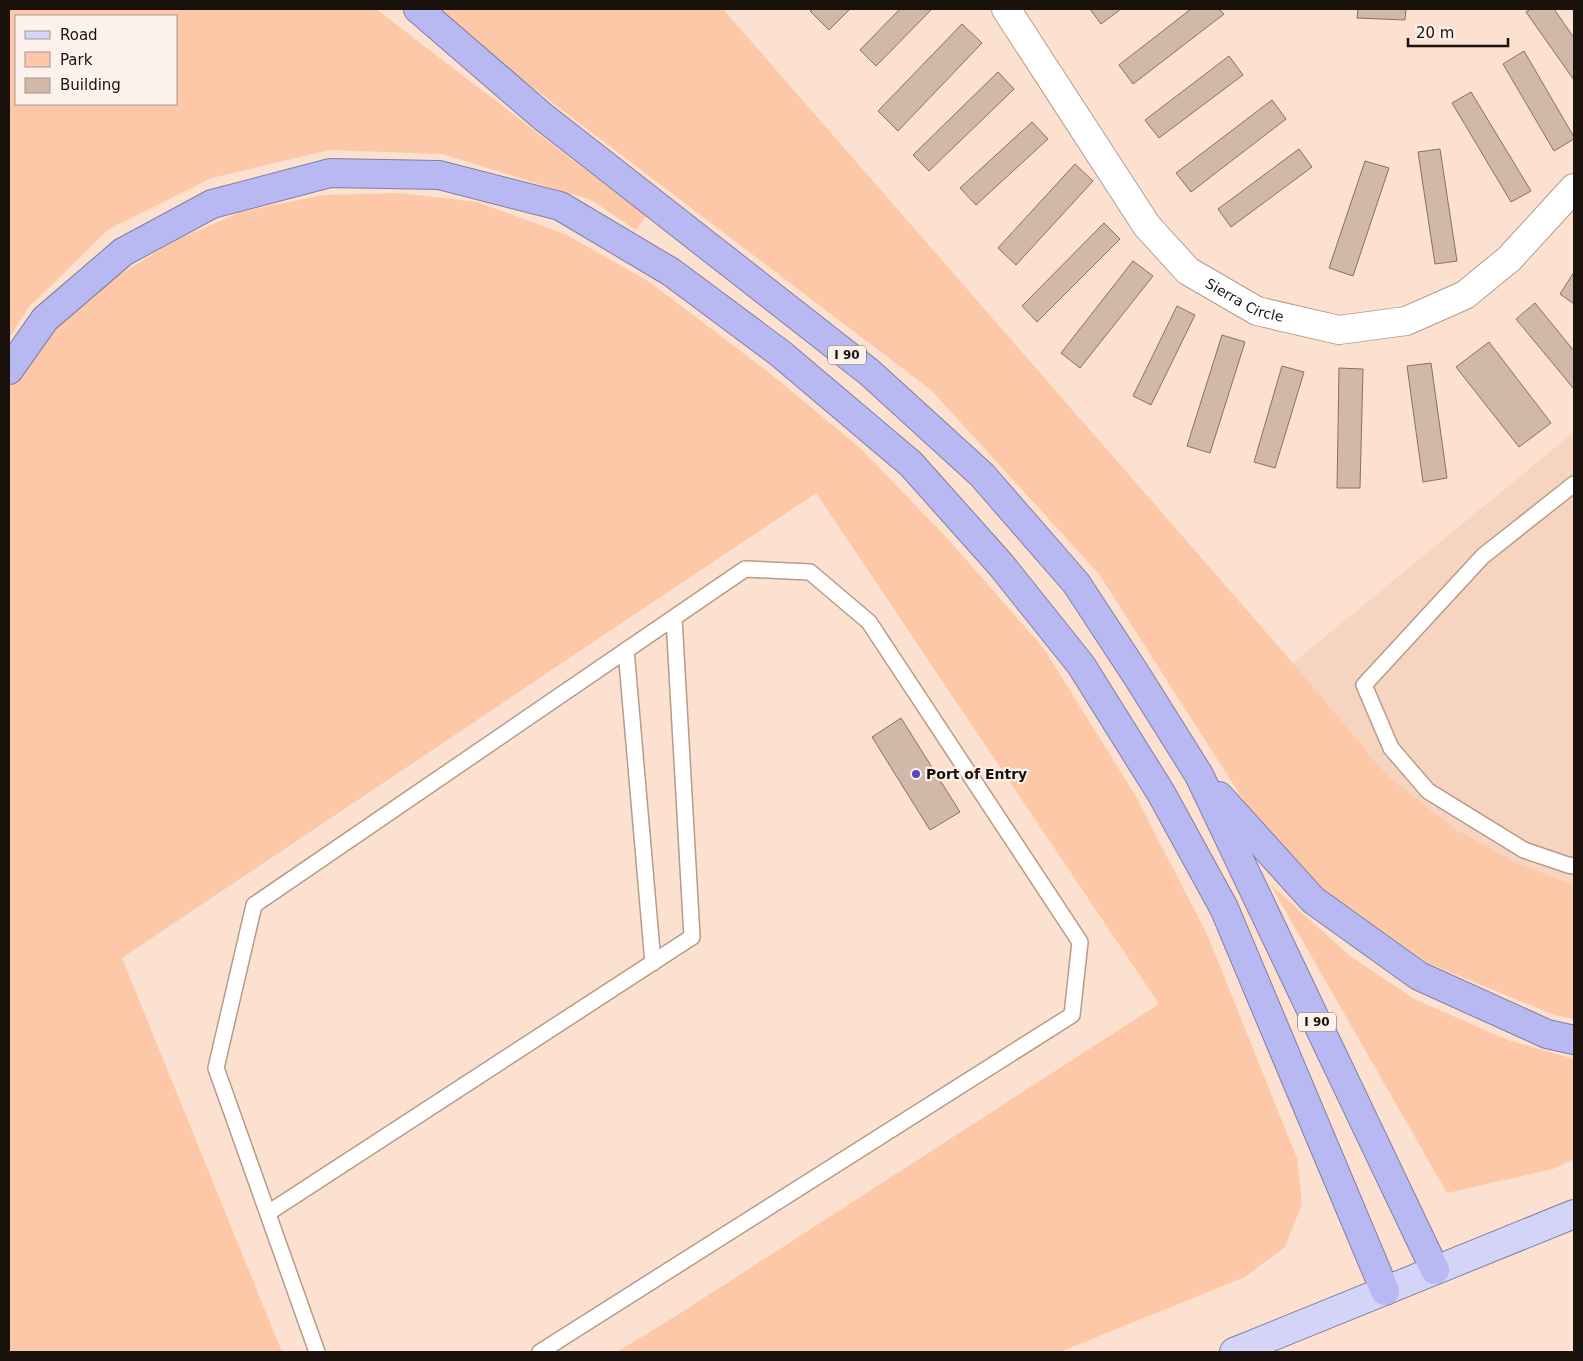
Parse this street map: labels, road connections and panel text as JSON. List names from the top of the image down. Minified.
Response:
{"streets":{"highway":["I 90"],"street":["Sierra Circle"]},"places":["Port of Entry"],"legend":["Road","Park","Building"],"scale_bar":"20 m"}
